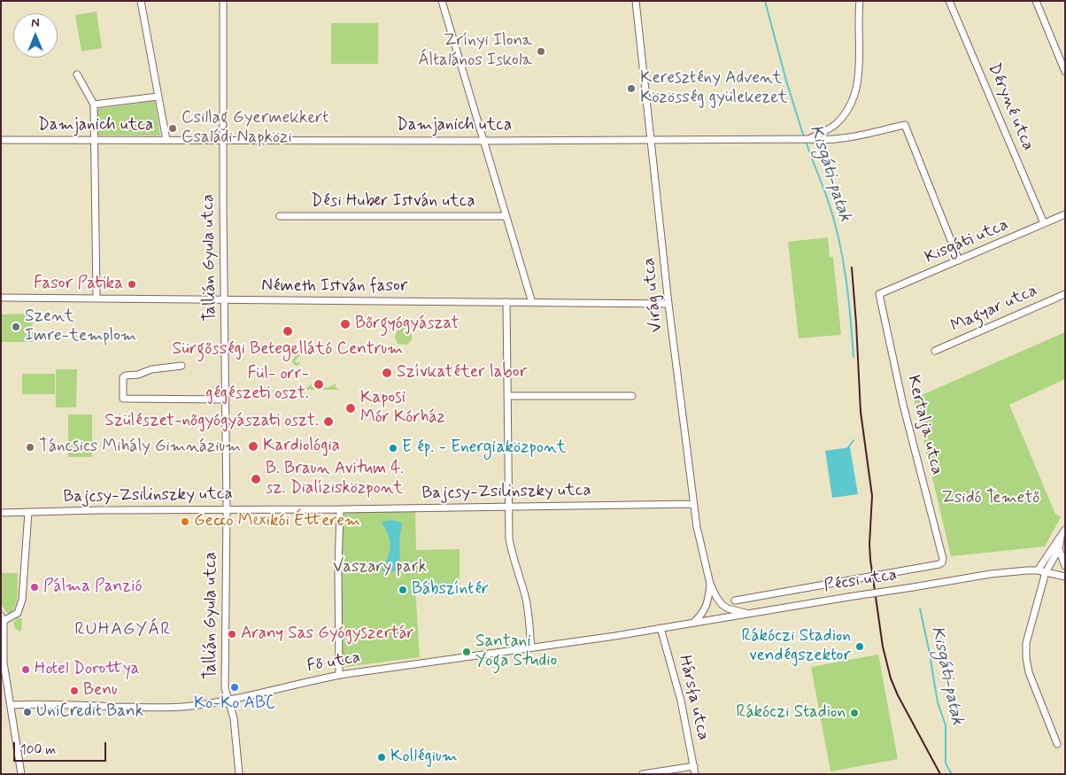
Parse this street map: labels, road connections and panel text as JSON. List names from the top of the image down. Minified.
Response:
{"streets":{"street":["Déryné utca","Damjanich utca","Dési Huber István utca","Kisgáti utca","Tallián Gyula utca","Németh István fasor","Virág utca","Magyar utca","Kertalja utca","Bajcsy-Zsilinszky utca","Pécsi utca","Fő utca","Hársfa utca"]},"crossings":[["Déryné utca","Kisgáti utca"],["Damjanich utca","Kisgáti utca"],["Damjanich utca","Tallián Gyula utca"],["Damjanich utca","Virág utca"],["Kisgáti utca","Kertalja utca"],["Tallián Gyula utca","Németh István fasor"],["Tallián Gyula utca","Bajcsy-Zsilinszky utca"],["Tallián Gyula utca","Fő utca"],["Németh István fasor","Virág utca"],["Virág utca","Bajcsy-Zsilinszky utca"],["Virág utca","Pécsi utca"],["Pécsi utca","Fő utca"],["Pécsi utca","Hársfa utca"],["Fő utca","Hársfa utca"]],"districts":["RUHAGYÁR"],"water":["Kisgáti-patak"],"parks":["Zsidó Temető","Vaszary park"],"places":["Zrínyi Ilona Általános Iskola","Keresztény Advent Közösség gyülekezet","Csillag Gyermekkert Családi Napközi","Fasor Patika","Bőrgyógyászat","Szent Imre-templom","Sürgősségi Betegellátó Centrum","Szívkatéter labor","Fül- orr- gégészeti oszt.","Kaposi Mór Kórház","Szülészet-nőgyógyászati oszt.","Kardiológia","Táncsics Mihály Gimnázium","E ép. - Energiaközpont","B. Braun Avitum 4. sz. Dialízisközpont","Gecco Mexikói Étterem","Pálma Panzió","Bábszíntér","Arany Sas Gyógyszertár","Rákóczi Stadion vendégszektor","Santani Yoga Studio","Hotel Dorottya","Ko-Ko ABC","Benu","UniCredit Bank","Rákóczi Stadion","Kollégium"],"scale_bar":"100 m","north":"top"}
